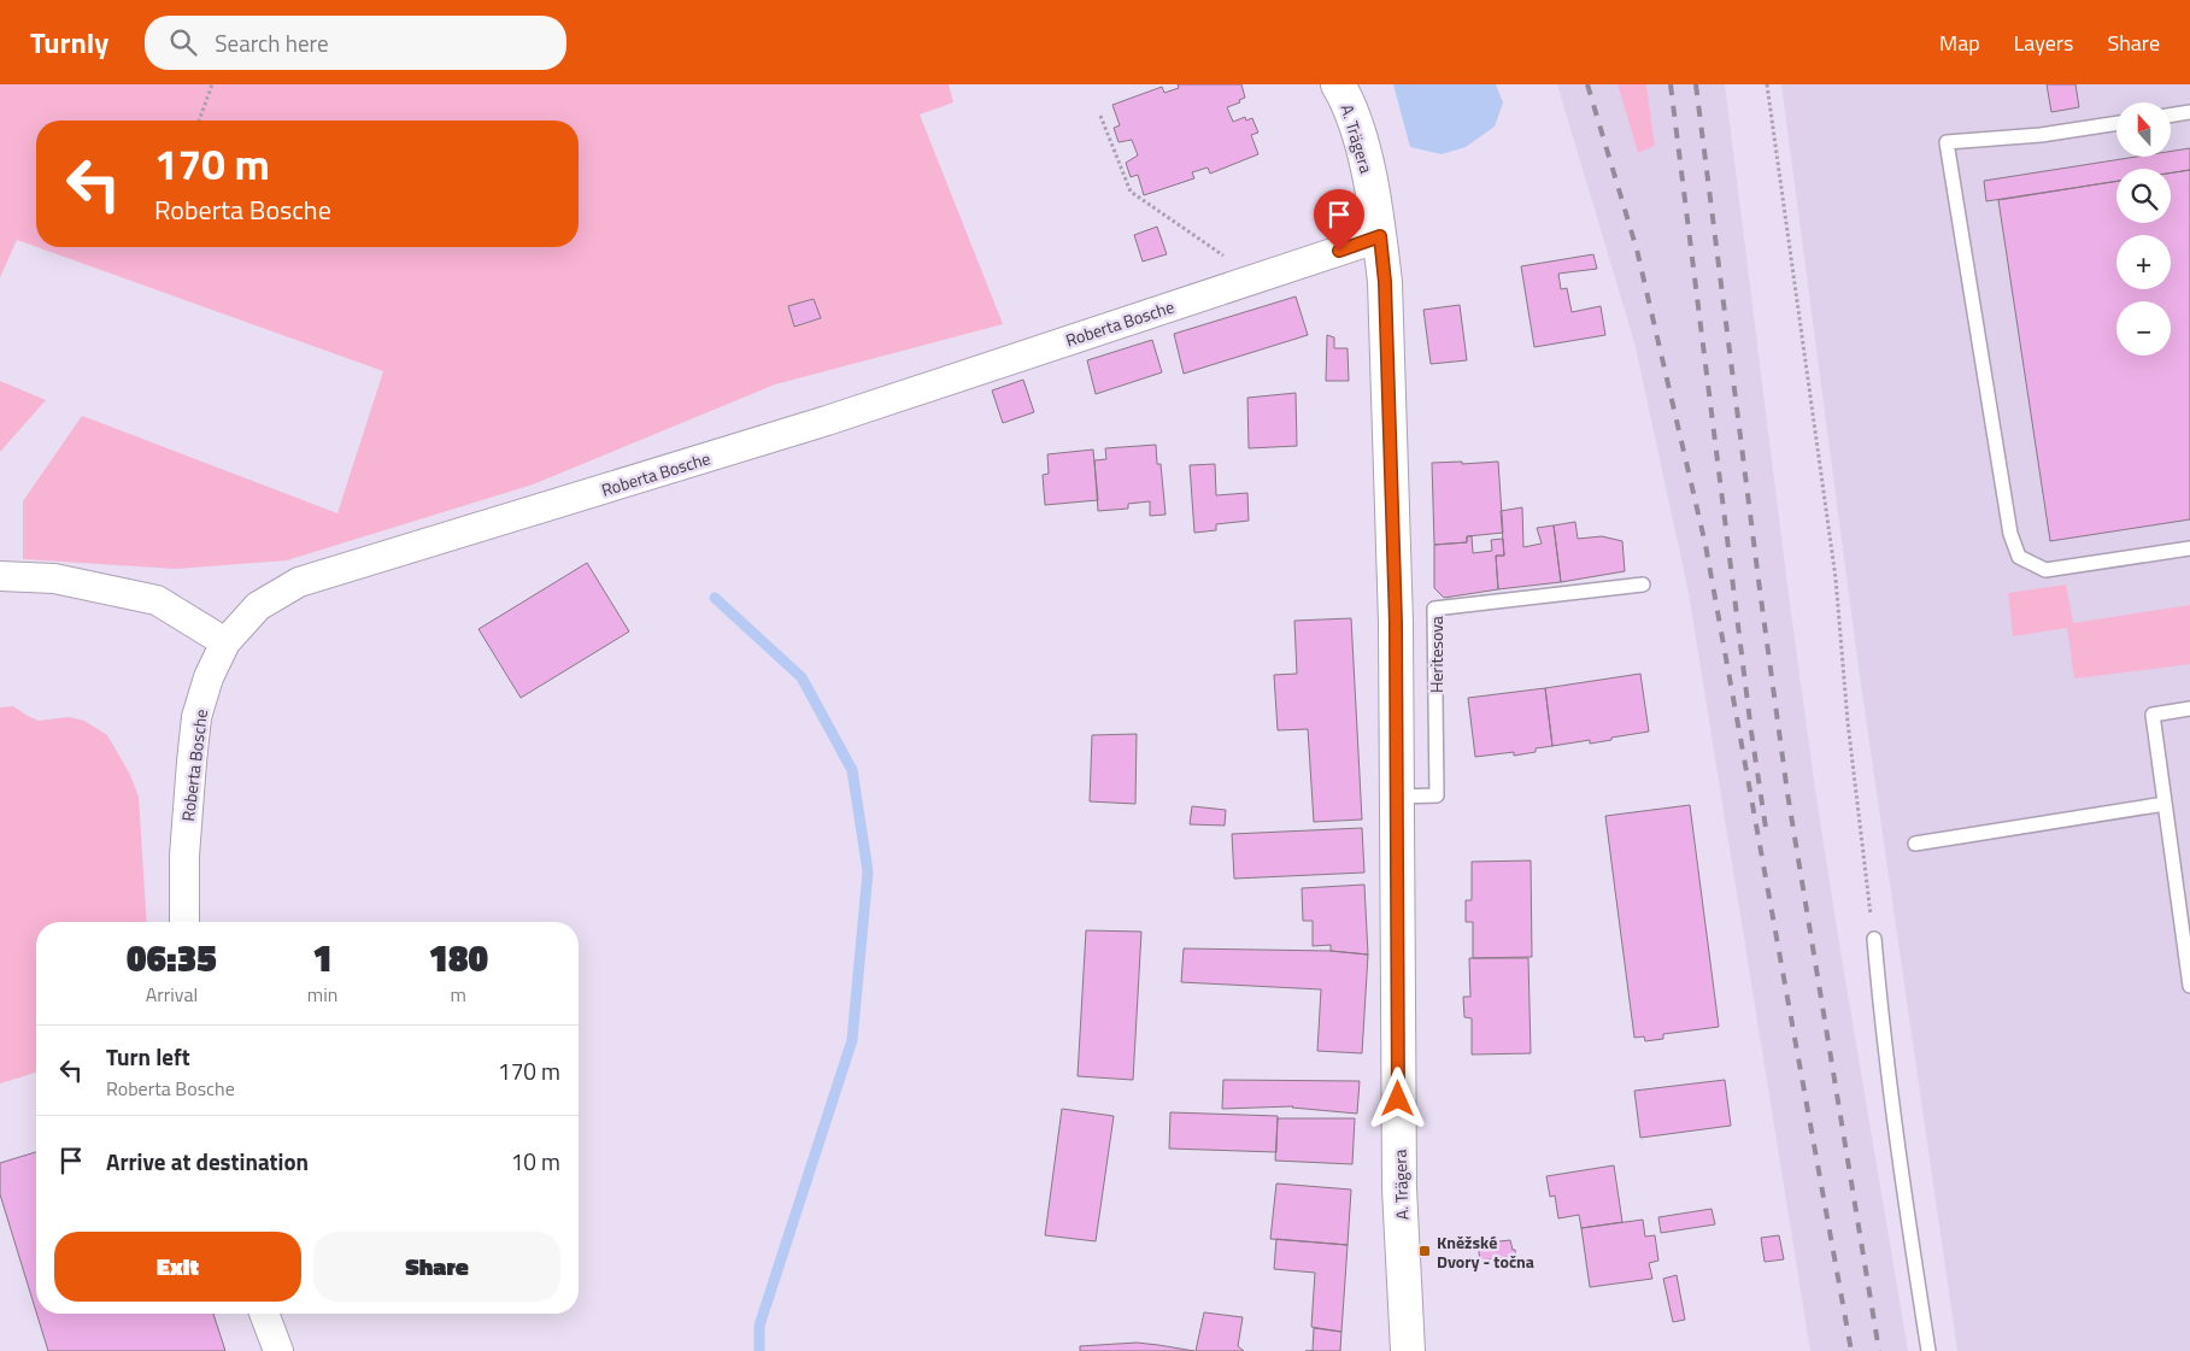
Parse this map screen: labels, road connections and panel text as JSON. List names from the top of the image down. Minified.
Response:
{"streets":{"street":["A. Trägera","Roberta Bosche"],"lane":["Heritesova"]},"crossings":[["A. Trägera","Roberta Bosche"],["A. Trägera","Heritesova"]],"places":{"transit":["Kněžské Dvory - točna"]},"north":"top","page":{"header":"Turnly","search":"Search here","nav":["Map","Layers","Share"],"map_buttons":["+","−"],"turn":["170 m","Roberta Bosche"],"eta":["06:35","Arrival","1","min","180","m"],"list":[{"name":"Turn left","note":"Roberta Bosche","value":"170 m"},{"name":"Arrive at destination","value":"10 m"}],"buttons":["Exit","Share"]}}
